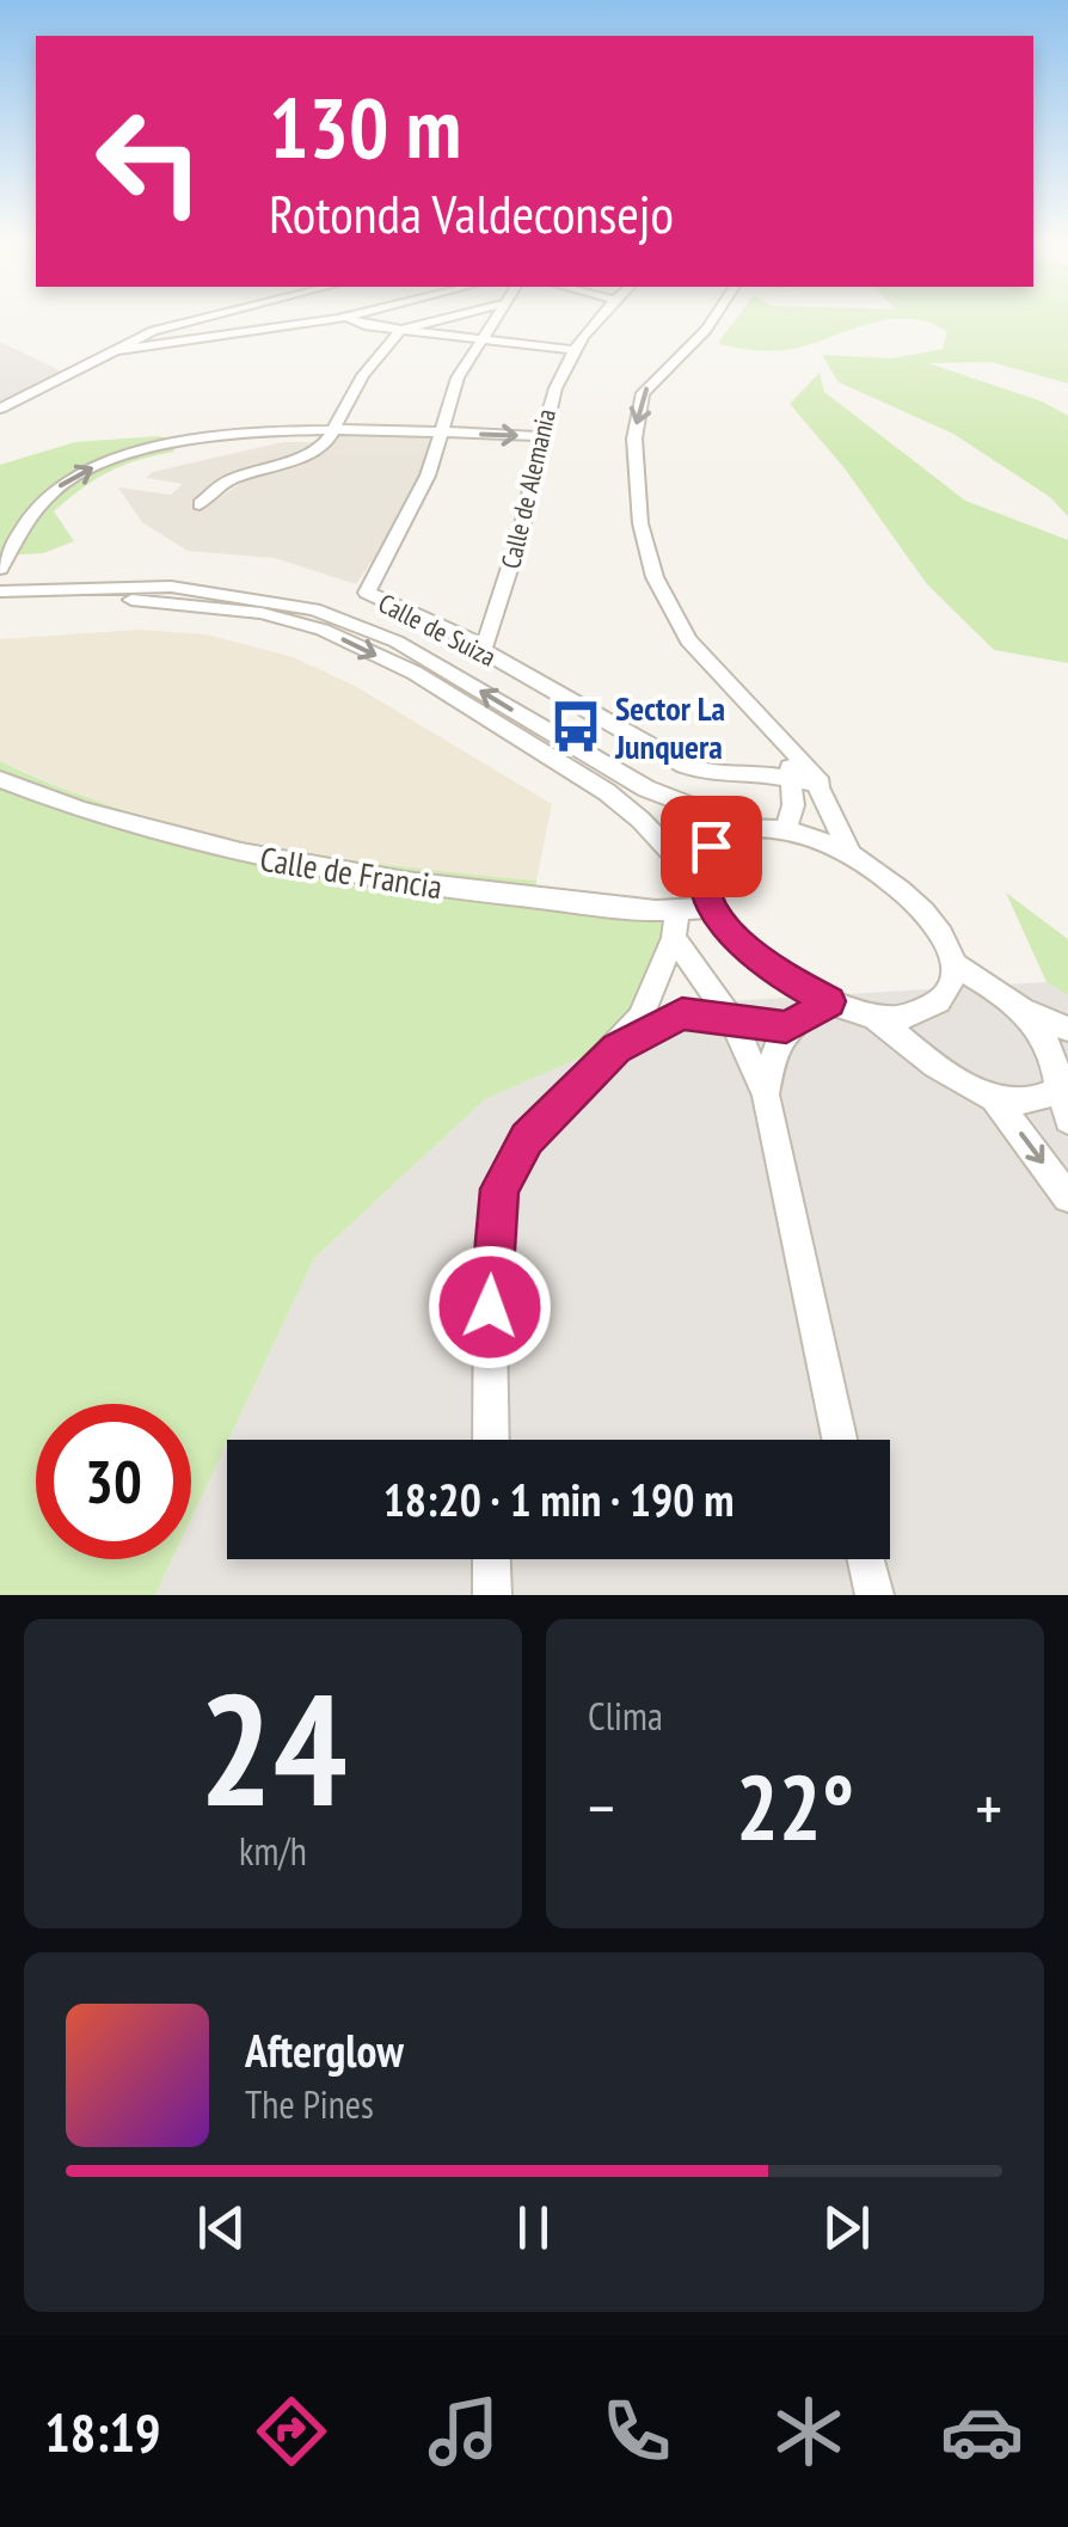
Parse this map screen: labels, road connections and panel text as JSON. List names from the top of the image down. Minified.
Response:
{"streets":{"street":["Calle de Alemania","Calle de Suiza","Calle de Francia"]},"crossings":[["Calle de Alemania","Calle de Suiza"]],"places":{"bus stop":["Sector La Junquera"]},"page":{"turn":["130 m","Rotonda Valdeconsejo"],"limit":"30","trip":"18:20 · 1 min · 190 m","tile":[["24","km/h"],"Clima"],"heat":["−","22°","+"],"song":["Afterglow","The Pines"],"tabs":"18:19"}}
